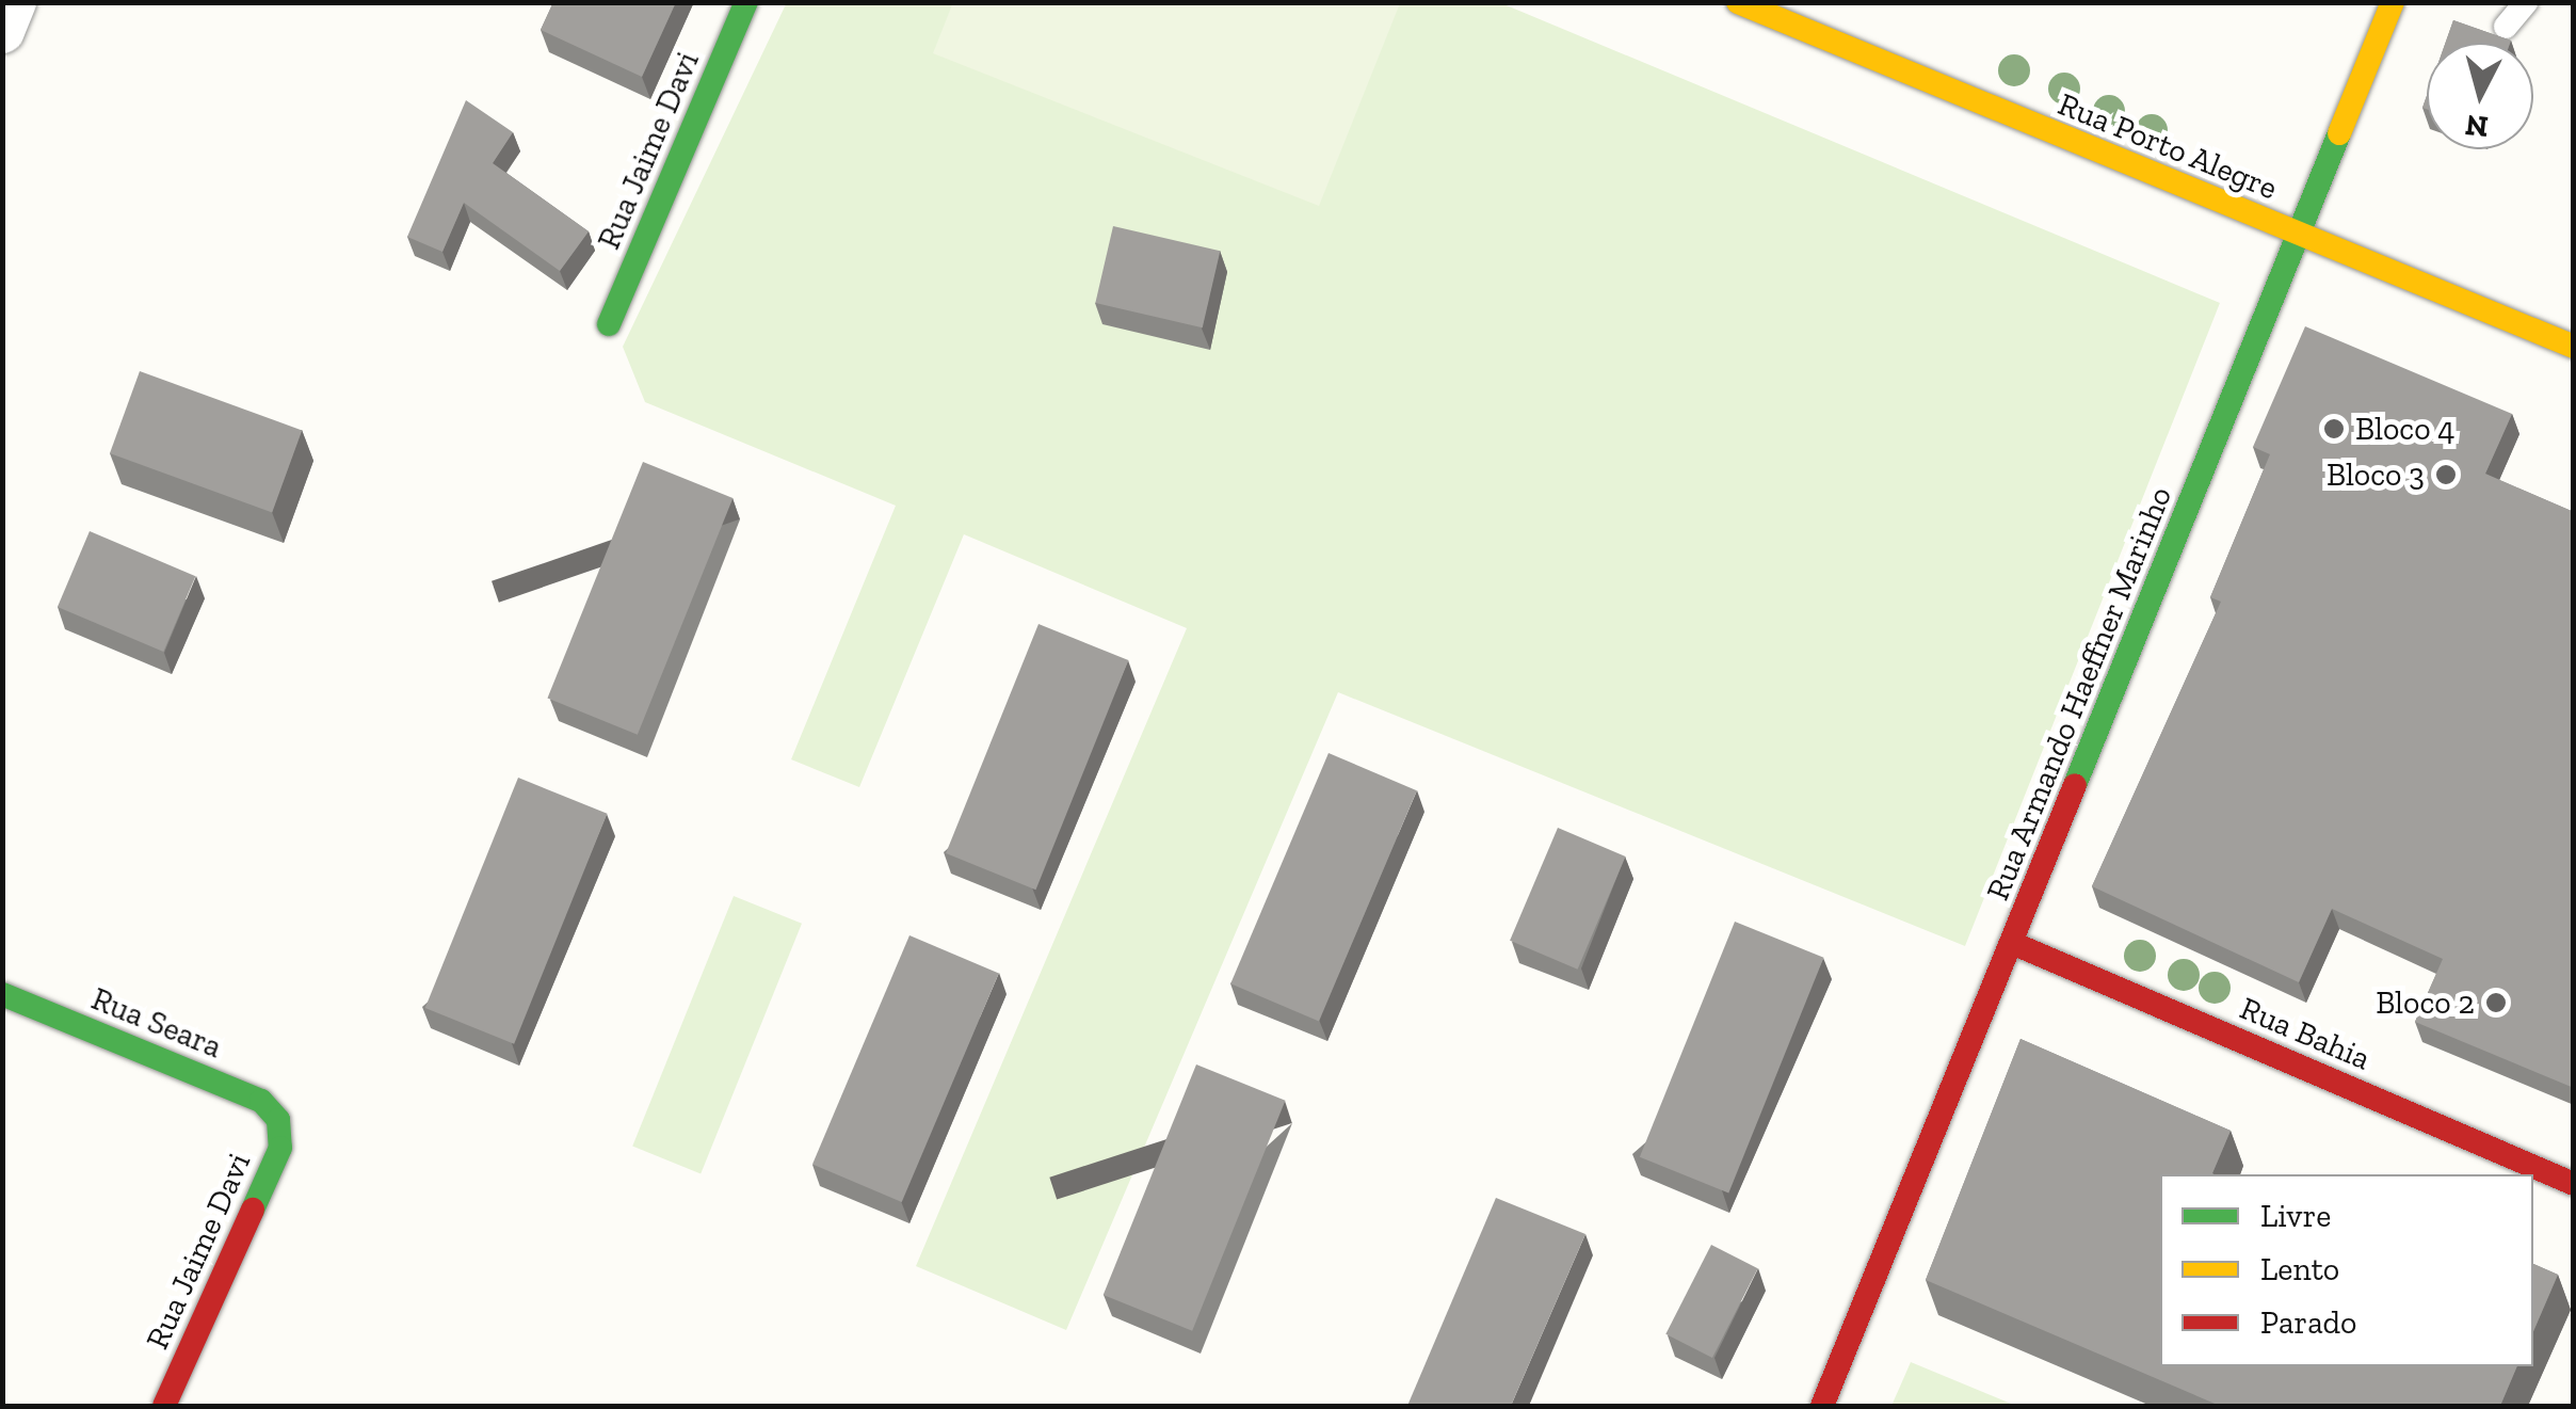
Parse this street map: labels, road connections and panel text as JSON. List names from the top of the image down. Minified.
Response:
{"streets":{"street":["Rua Porto Alegre","Rua Jaime Davi","Rua Armando Haeffner Marinho","Rua Seara","Rua Bahia"]},"crossings":[["Rua Porto Alegre","Rua Armando Haeffner Marinho"],["Rua Jaime Davi","Rua Seara"],["Rua Armando Haeffner Marinho","Rua Bahia"]],"places":["Bloco 4","Bloco 3","Bloco 2"],"legend":["Livre","Lento","Parado"],"north":"bottom"}
